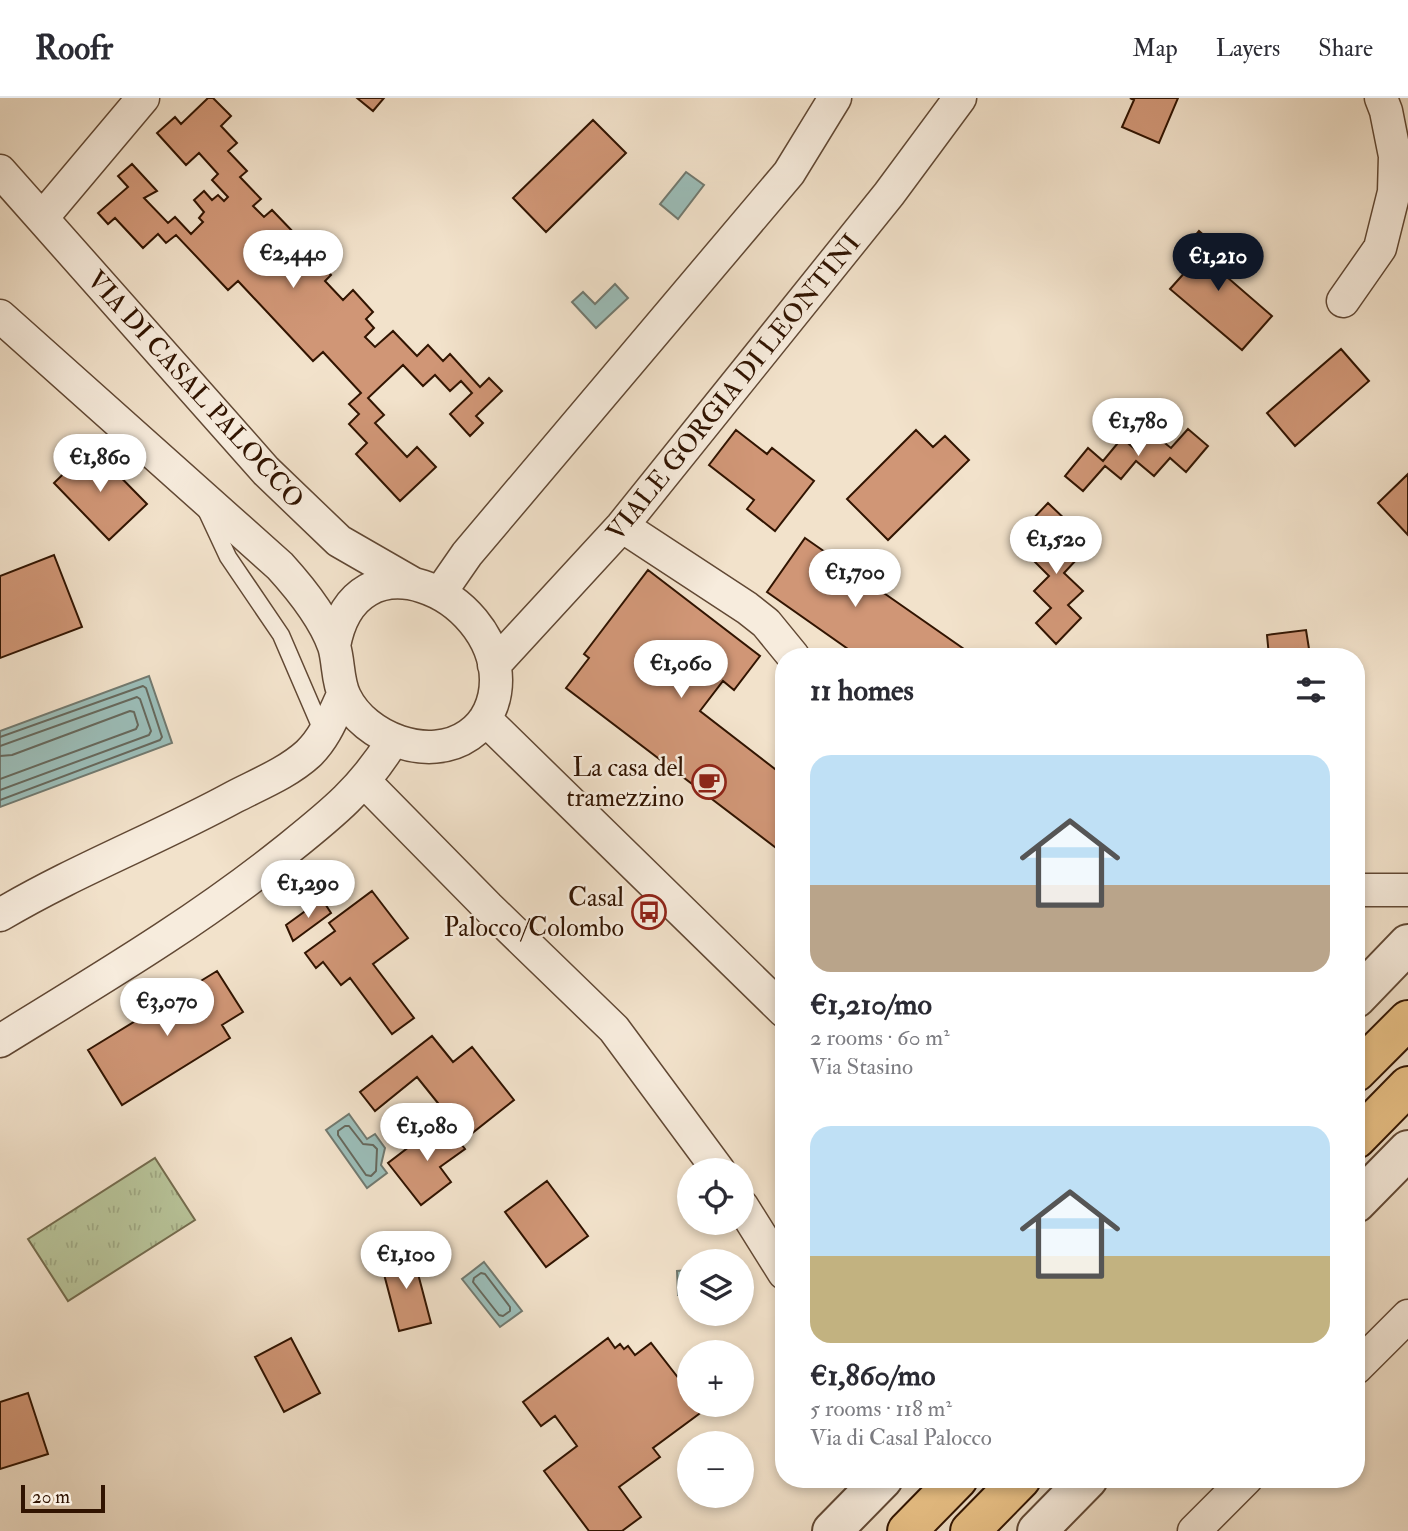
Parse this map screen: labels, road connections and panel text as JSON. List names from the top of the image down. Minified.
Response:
{"streets":{"street":["VIALE GORGIA DI LEONTINI","VIA DI CASAL PALOCCO"]},"crossings":[["VIALE GORGIA DI LEONTINI","VIA DI CASAL PALOCCO"]],"places":{"cafe":["La casa del tramezzino"],"bus stop":["Casal Palocco/Colombo"]},"scale_bar":"20 m","page":{"header":"Roofr","nav":["Map","Layers","Share"],"price":["€2,440","€1,210","€1,780","€1,860","€1,520","€1,700","€1,060","€1,290","€3,070","€1,080","€1,100"],"heading":"11 homes","list":[{"name":"€1,210/mo","note":"2 rooms · 60 m² · Via Stasino"},{"name":"€1,860/mo","note":"5 rooms · 118 m² · Via di Casal Palocco"}],"map_buttons":["+","−"],"scale":"20 m"}}
